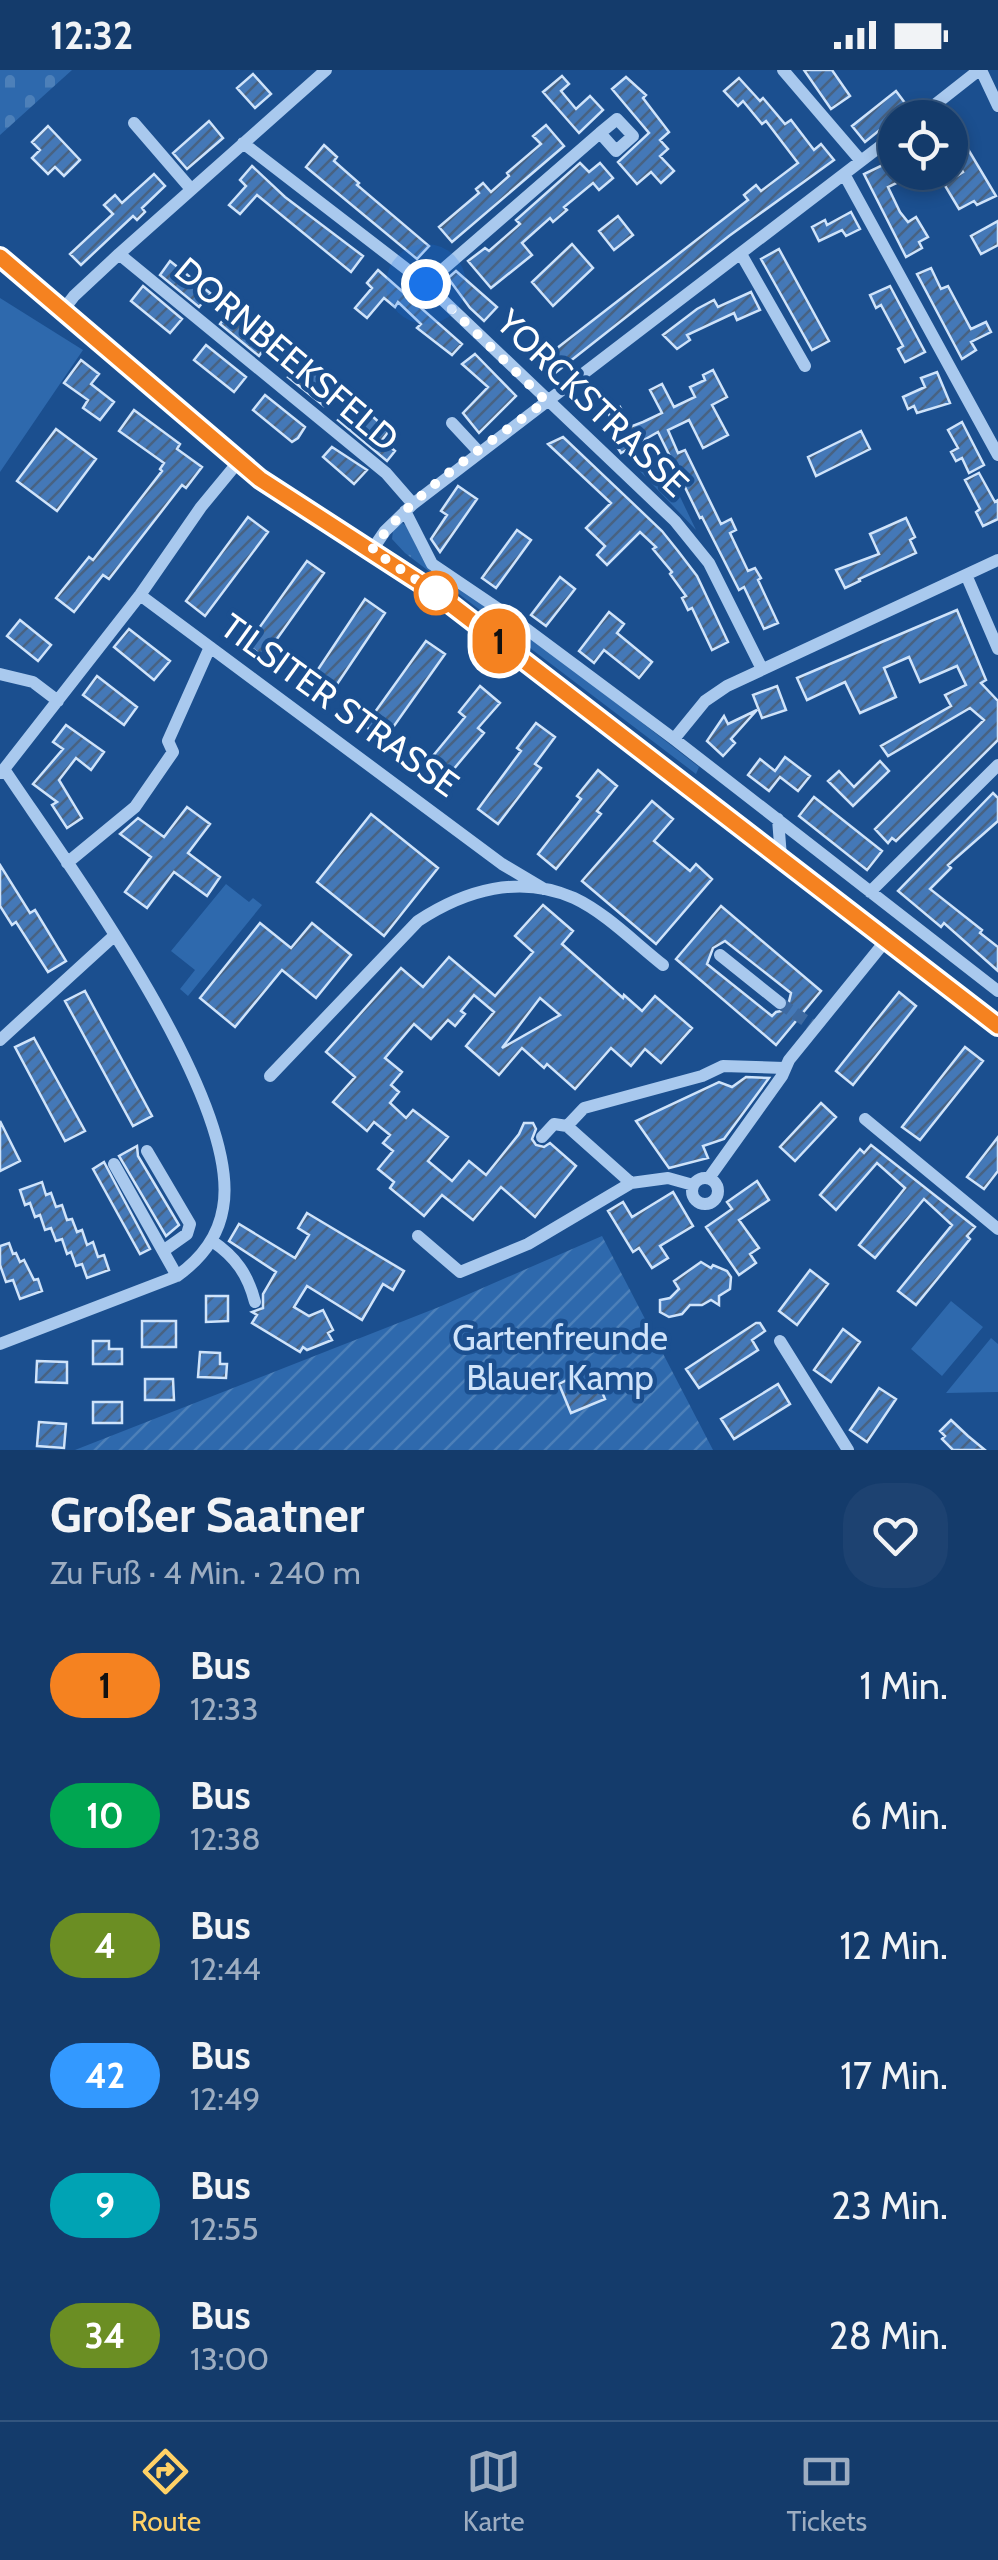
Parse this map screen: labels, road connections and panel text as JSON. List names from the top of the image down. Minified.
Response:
{"streets":{"street":["DORNBEEKSFELD","YORCKSTRASSE","TILSITER STRASSE"]},"parks":["Gartenfreunde Blauer Kamp"],"lines":["bus line 1"],"page":{"status":"12:32","on_map":"1","heading":["Großer Saatner","Zu Fuß · 4 Min. · 240 m"],"list":[{"mark":"1","name":"Bus","note":"12:33","value":"1 Min."},{"mark":"10","name":"Bus","note":"12:38","value":"6 Min."},{"mark":"4","name":"Bus","note":"12:44","value":"12 Min."},{"mark":"42","name":"Bus","note":"12:49","value":"17 Min."},{"mark":"9","name":"Bus","note":"12:55","value":"23 Min."},{"mark":"34","name":"Bus","note":"13:00","value":"28 Min."}],"tabs":["Route","Karte","Tickets"]}}
